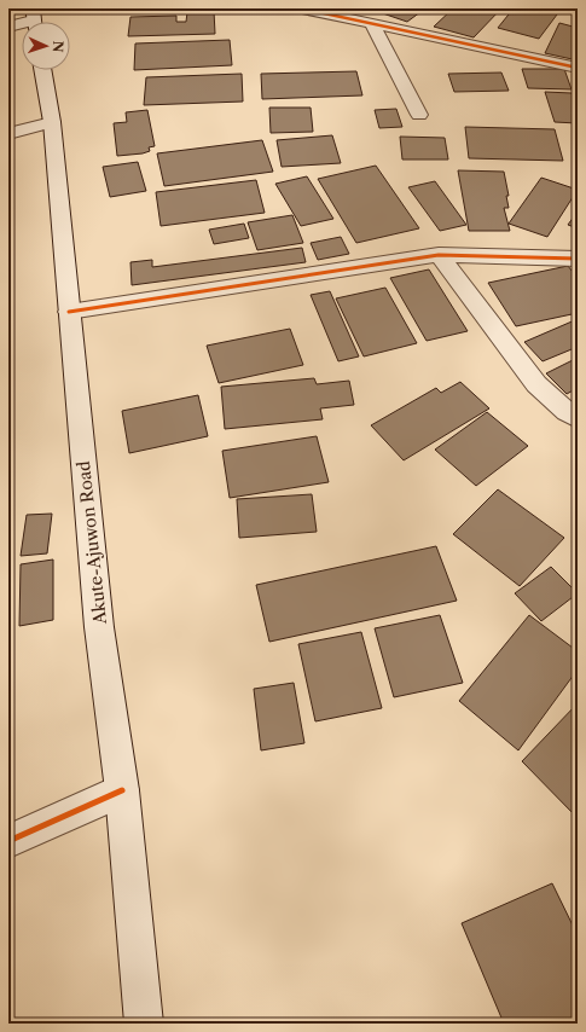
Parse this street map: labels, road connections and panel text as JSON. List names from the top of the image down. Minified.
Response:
{"streets":{"street":["Akute-Ajuwon Road"]},"north":"right"}
